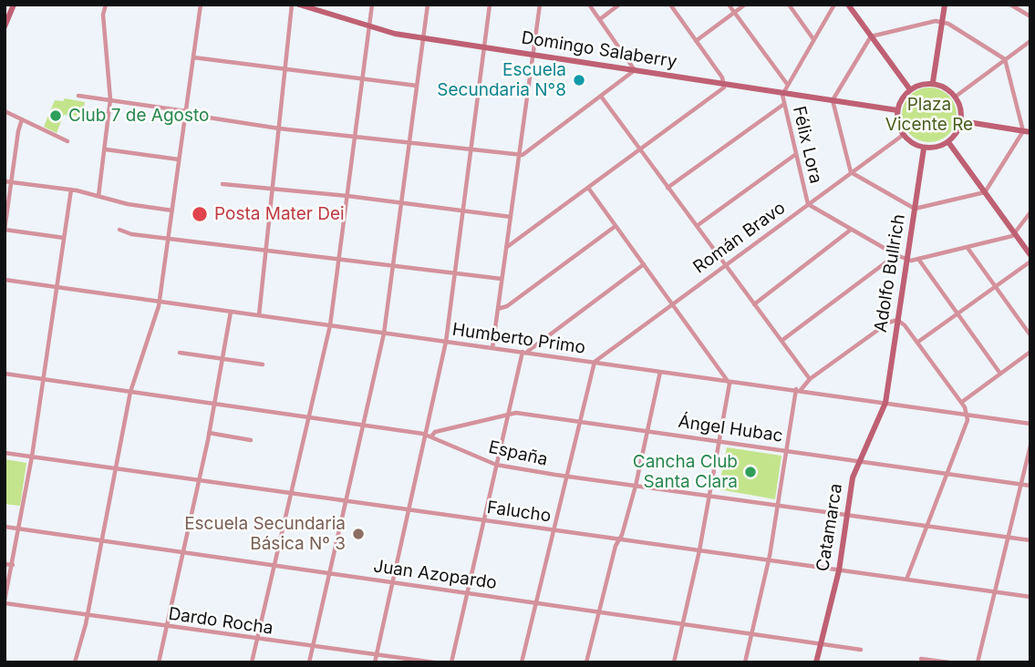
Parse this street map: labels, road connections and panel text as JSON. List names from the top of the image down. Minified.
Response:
{"streets":{"street":["Domingo Salaberry","Félix Lora","Román Bravo","Adolfo Bullrich","Humberto Primo","Ángel Hubac","España","Falucho","Catamarca","Juan Azopardo","Dardo Rocha"]},"crossings":[["Domingo Salaberry","Félix Lora"],["Domingo Salaberry","Román Bravo"],["Domingo Salaberry","Adolfo Bullrich"],["Félix Lora","Román Bravo"],["Félix Lora","Adolfo Bullrich"],["Román Bravo","Adolfo Bullrich"],["Román Bravo","Humberto Primo"],["Adolfo Bullrich","Humberto Primo"],["Adolfo Bullrich","Catamarca"],["Humberto Primo","Catamarca"],["Ángel Hubac","España"],["Ángel Hubac","Catamarca"],["España","Catamarca"],["Falucho","Catamarca"],["Catamarca","Juan Azopardo"]],"parks":["Plaza Vicente Re"],"places":["Escuela Secundaria N°8","Club 7 de Agosto","Posta Mater Dei","Cancha Club Santa Clara","Escuela Secundaria Básica Nº 3"]}
